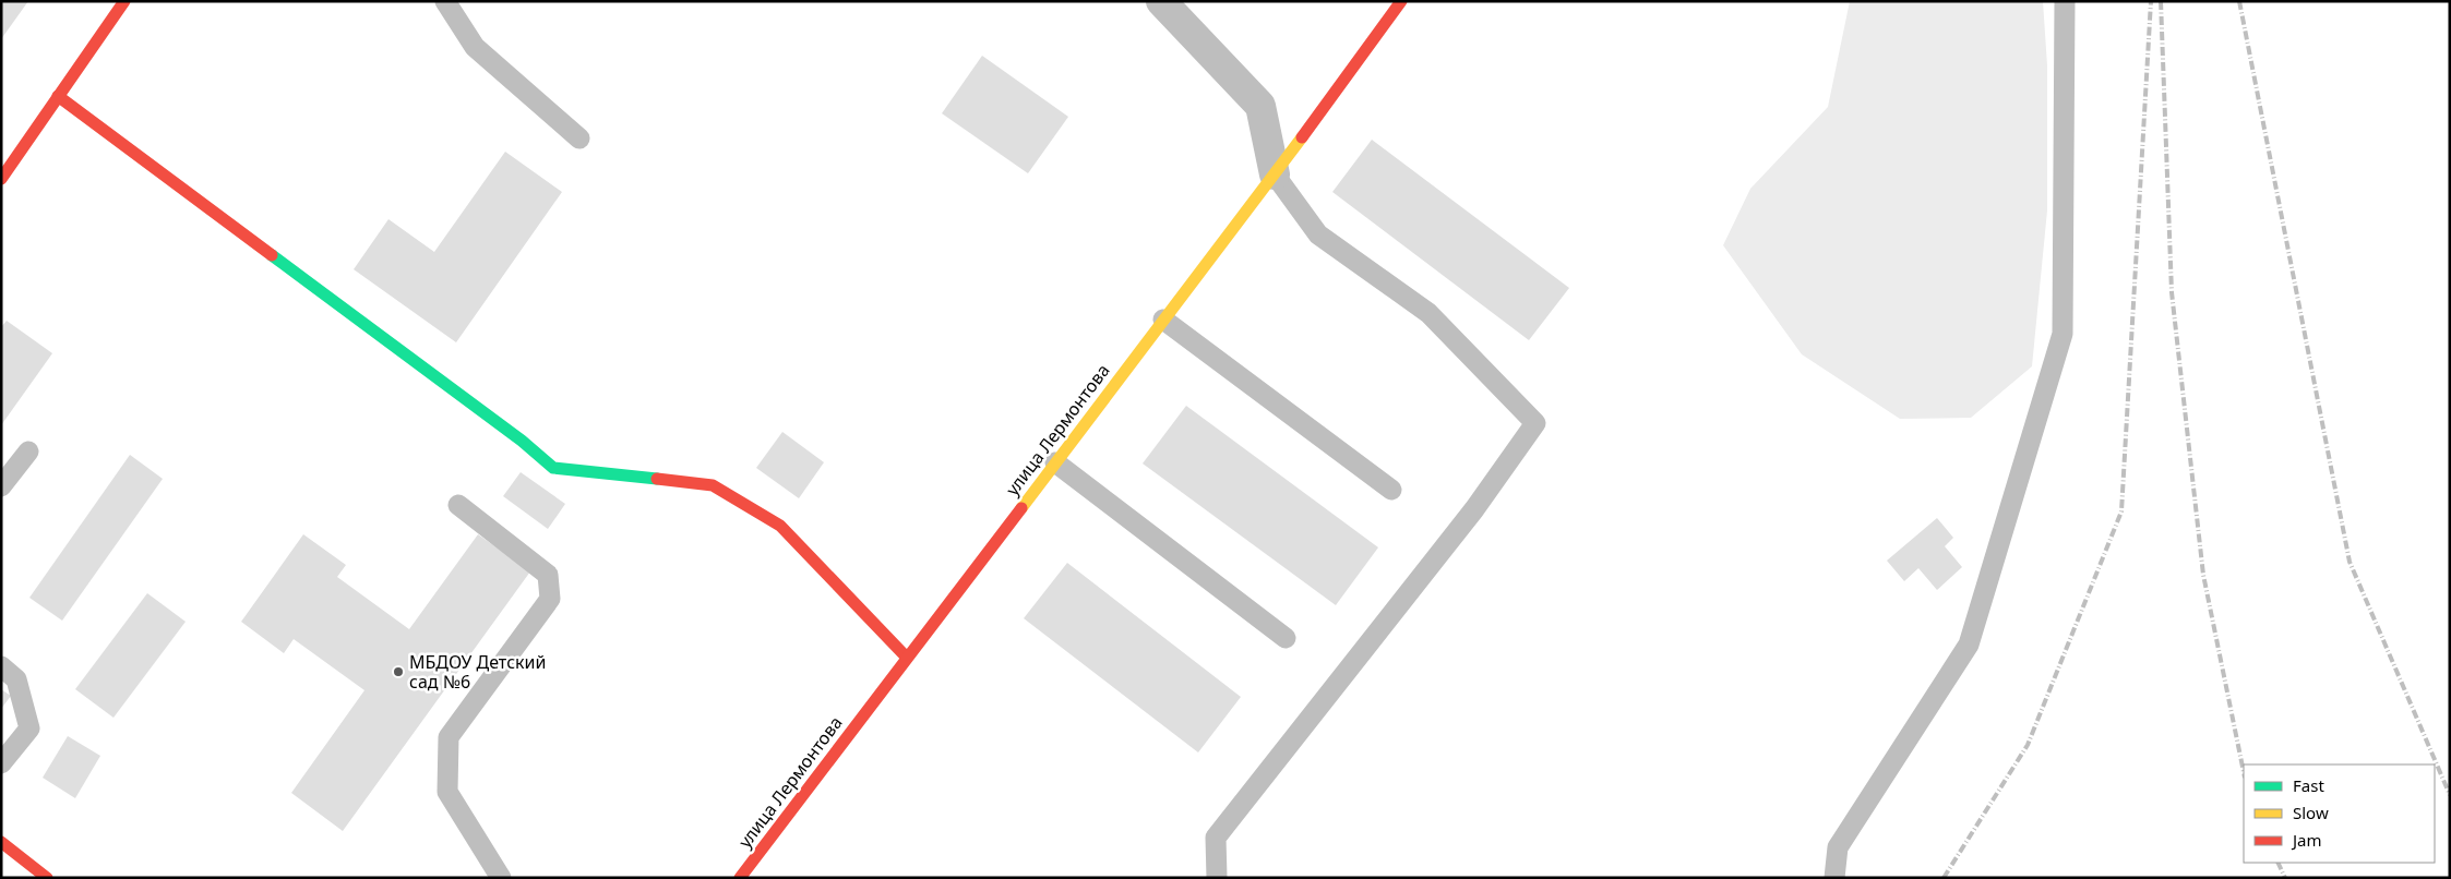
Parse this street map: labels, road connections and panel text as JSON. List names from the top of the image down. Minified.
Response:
{"streets":{"street":["улица Лермонтова"]},"places":["МБДОУ Детский сад №6"],"legend":["Fast","Slow","Jam"]}
